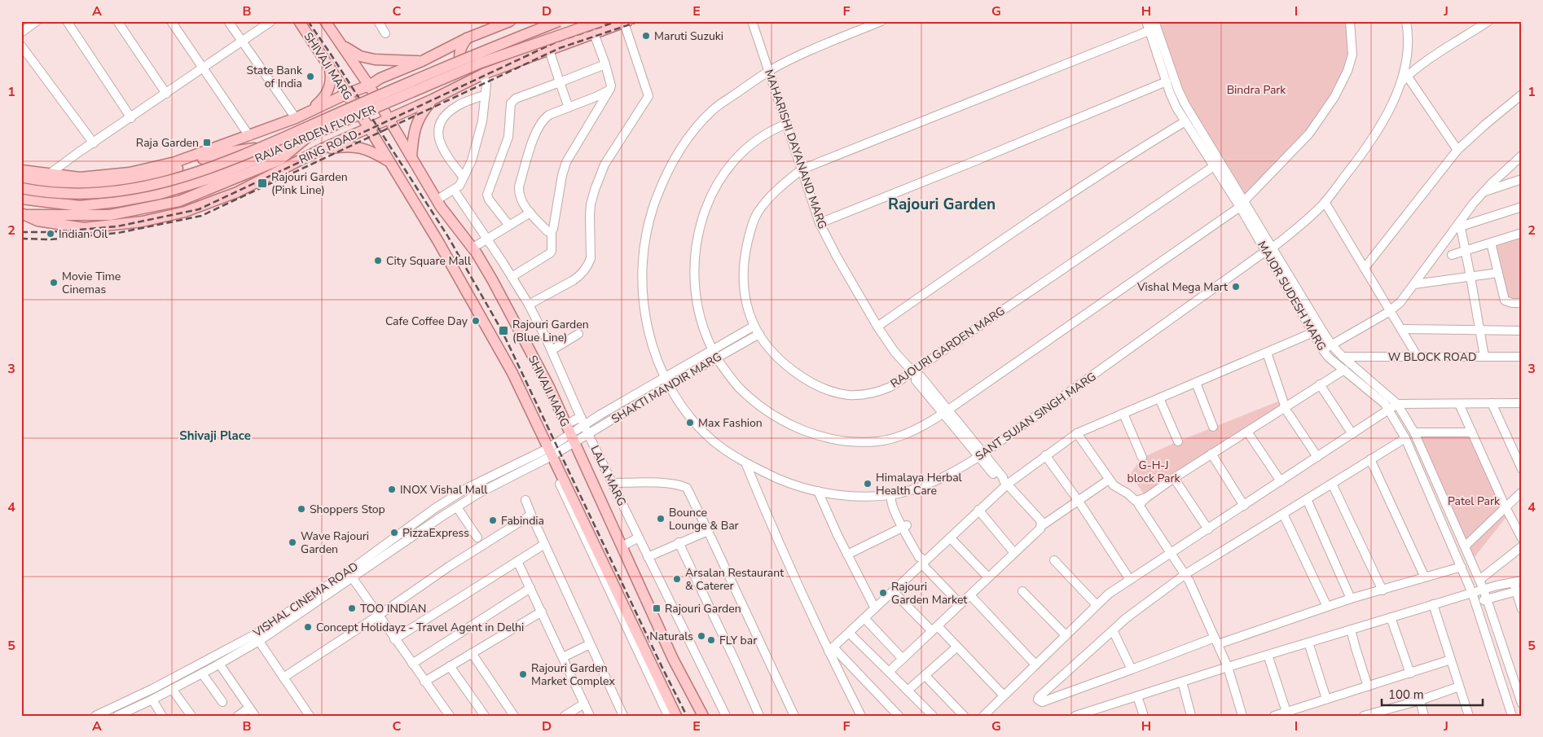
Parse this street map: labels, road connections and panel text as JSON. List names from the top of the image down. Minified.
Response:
{"streets":{"main road":["SHIVAJI MARG","RAJA GARDEN FLYOVER","RING ROAD"],"street":["MAHARISHI DAYANAND MARG","MAJOR SUDESH MARG","RAJOURI GARDEN MARG","W BLOCK ROAD","SHAKTI MANDIR MARG","SANT SUJAN SINGH MARG","LALA MARG","VISHAL CINEMA ROAD"]},"crossings":[["SHIVAJI MARG","RING ROAD"],["SHIVAJI MARG","SHAKTI MANDIR MARG"],["SHIVAJI MARG","VISHAL CINEMA ROAD"],["MAHARISHI DAYANAND MARG","RAJOURI GARDEN MARG"],["MAHARISHI DAYANAND MARG","SANT SUJAN SINGH MARG"],["MAJOR SUDESH MARG","RAJOURI GARDEN MARG"],["MAJOR SUDESH MARG","W BLOCK ROAD"],["MAJOR SUDESH MARG","SANT SUJAN SINGH MARG"],["RAJOURI GARDEN MARG","SHAKTI MANDIR MARG"],["SHAKTI MANDIR MARG","SANT SUJAN SINGH MARG"],["SHAKTI MANDIR MARG","LALA MARG"],["SHAKTI MANDIR MARG","VISHAL CINEMA ROAD"]],"districts":["Rajouri Garden","Shivaji Place"],"parks":["Bindra Park","G-H-J block Park","Patel Park"],"places":{"other":["Maruti Suzuki","State Bank of India","Indian Oil","City Square Mall","Movie Time Cinemas","Vishal Mega Mart","Cafe Coffee Day","Max Fashion","Himalaya Herbal Health Care","INOX Vishal Mall","Shoppers Stop","Bounce Lounge & Bar","Fabindia","PizzaExpress","Wave Rajouri Garden","Arsalan Restaurant & Caterer","Rajouri Garden Market","TOO INDIAN","Concept Holidayz - Travel Agent in Delhi","Naturals","FLY bar","Rajouri Garden Market Complex"],"transit":["Raja Garden","Rajouri Garden (Pink Line)","Rajouri Garden (Blue Line)","Rajouri Garden"]},"scale_bar":"100 m","grid":{"columns":["A","B","C","D","E","F","G","H","I","J"],"rows":["1","2","3","4","5"]}}
